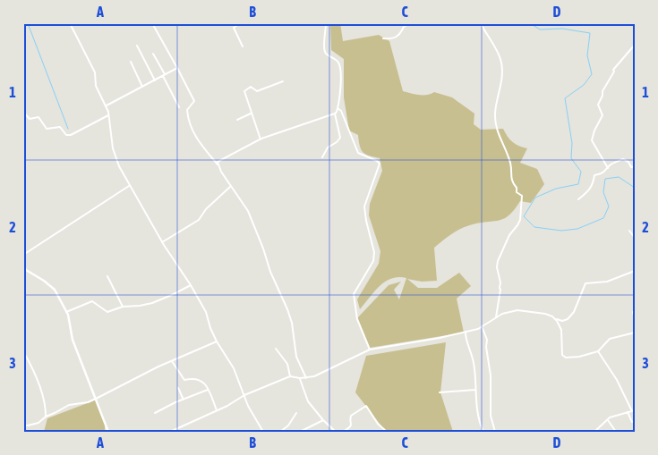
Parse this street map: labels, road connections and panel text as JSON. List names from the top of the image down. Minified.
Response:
{"grid":{"columns":["A","B","C","D"],"rows":["1","2","3"]}}
